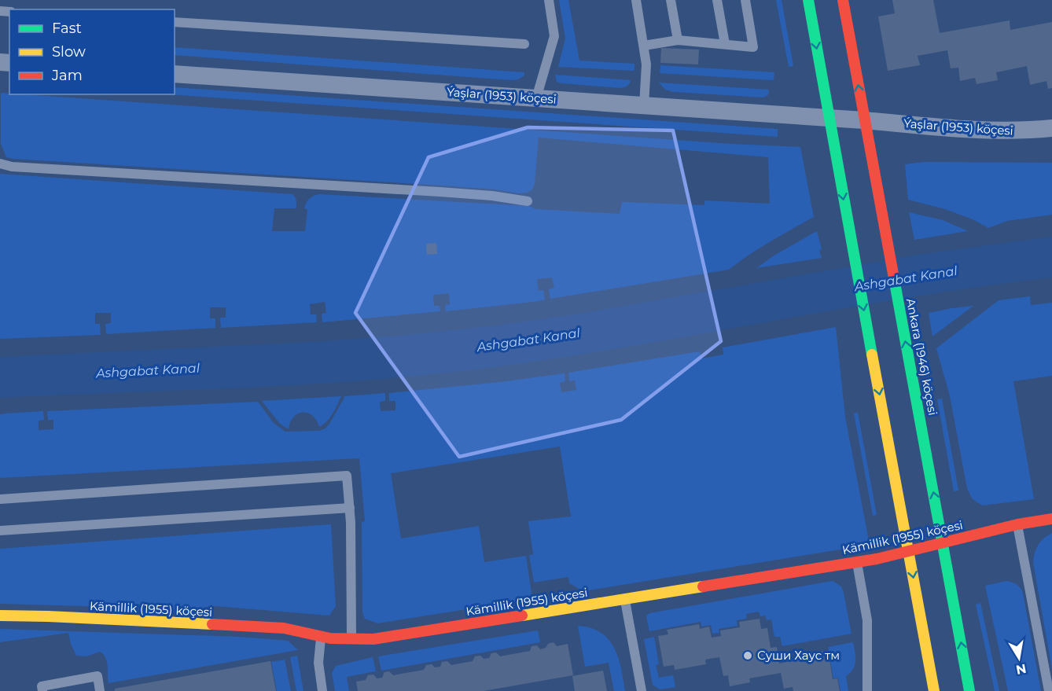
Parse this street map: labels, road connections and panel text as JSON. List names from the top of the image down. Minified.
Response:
{"streets":{"main road":["Ankara (1946) köçesi","Kämillik (1955) köçesi"],"street":["Ýaşlar (1953) köçesi"]},"crossings":[["Ýaşlar (1953) köçesi","Ankara (1946) köçesi"],["Ankara (1946) köçesi","Kämillik (1955) köçesi"]],"water":["Ashgabat Kanal"],"places":["Суши Хаус тм"],"legend":["Fast","Slow","Jam"],"north":"bottom"}
